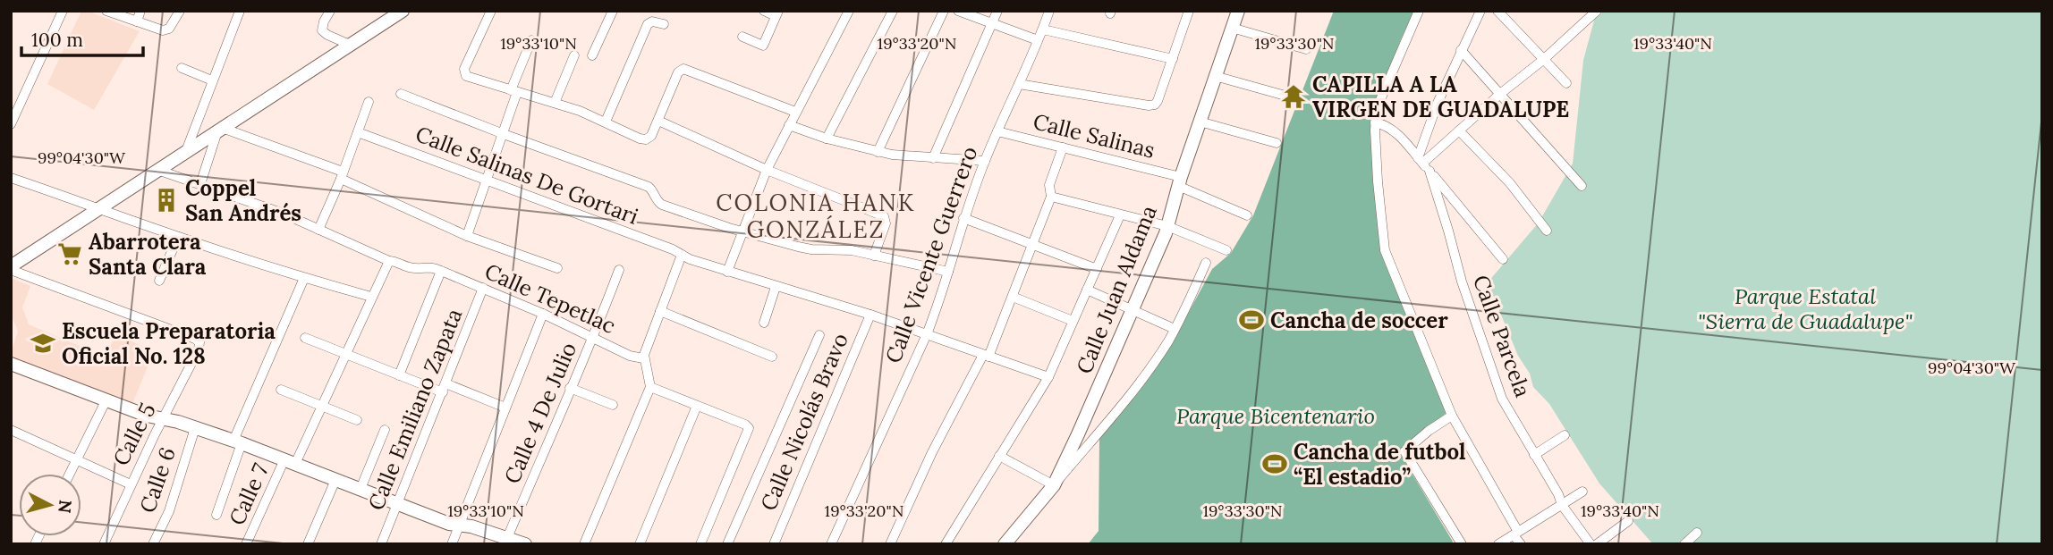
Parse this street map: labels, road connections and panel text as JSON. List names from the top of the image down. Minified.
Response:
{"streets":{"street":["Calle Salinas","Calle Salinas De Gortari","Calle Vicente Guerrero","Calle Juan Aldama","Calle Tepetlac","Calle Parcela","Calle Emiliano Zapata","Calle 4 De Julio","Calle Nicolás Bravo","Calle 5","Calle 6","Calle 7"]},"crossings":[["Calle Salinas","Calle Vicente Guerrero"],["Calle Salinas","Calle Juan Aldama"],["Calle Salinas De Gortari","Calle Vicente Guerrero"],["Calle Salinas De Gortari","Calle Nicolás Bravo"],["Calle Tepetlac","Calle Emiliano Zapata"],["Calle Tepetlac","Calle 4 De Julio"],["Calle Tepetlac","Calle 7"]],"districts":["COLONIA HANK GONZÁLEZ"],"parks":["Parque Estatal \"Sierra de Guadalupe\"","Parque Bicentenario"],"places":{"temple":["CAPILLA A LA VIRGEN DE GUADALUPE"],"building":["Coppel San Andrés"],"supermarket":["Abarrotera Santa Clara"],"sports":["Cancha de soccer","Cancha de futbol “El estadio”"],"school or university":["Escuela Preparatoria Oficial No. 128"]},"scale_bar":"100 m","north":"right","coordinates":["19°33'10\"N","19°33'20\"N","19°33'30\"N","19°33'40\"N","99°04'30\"W"]}
